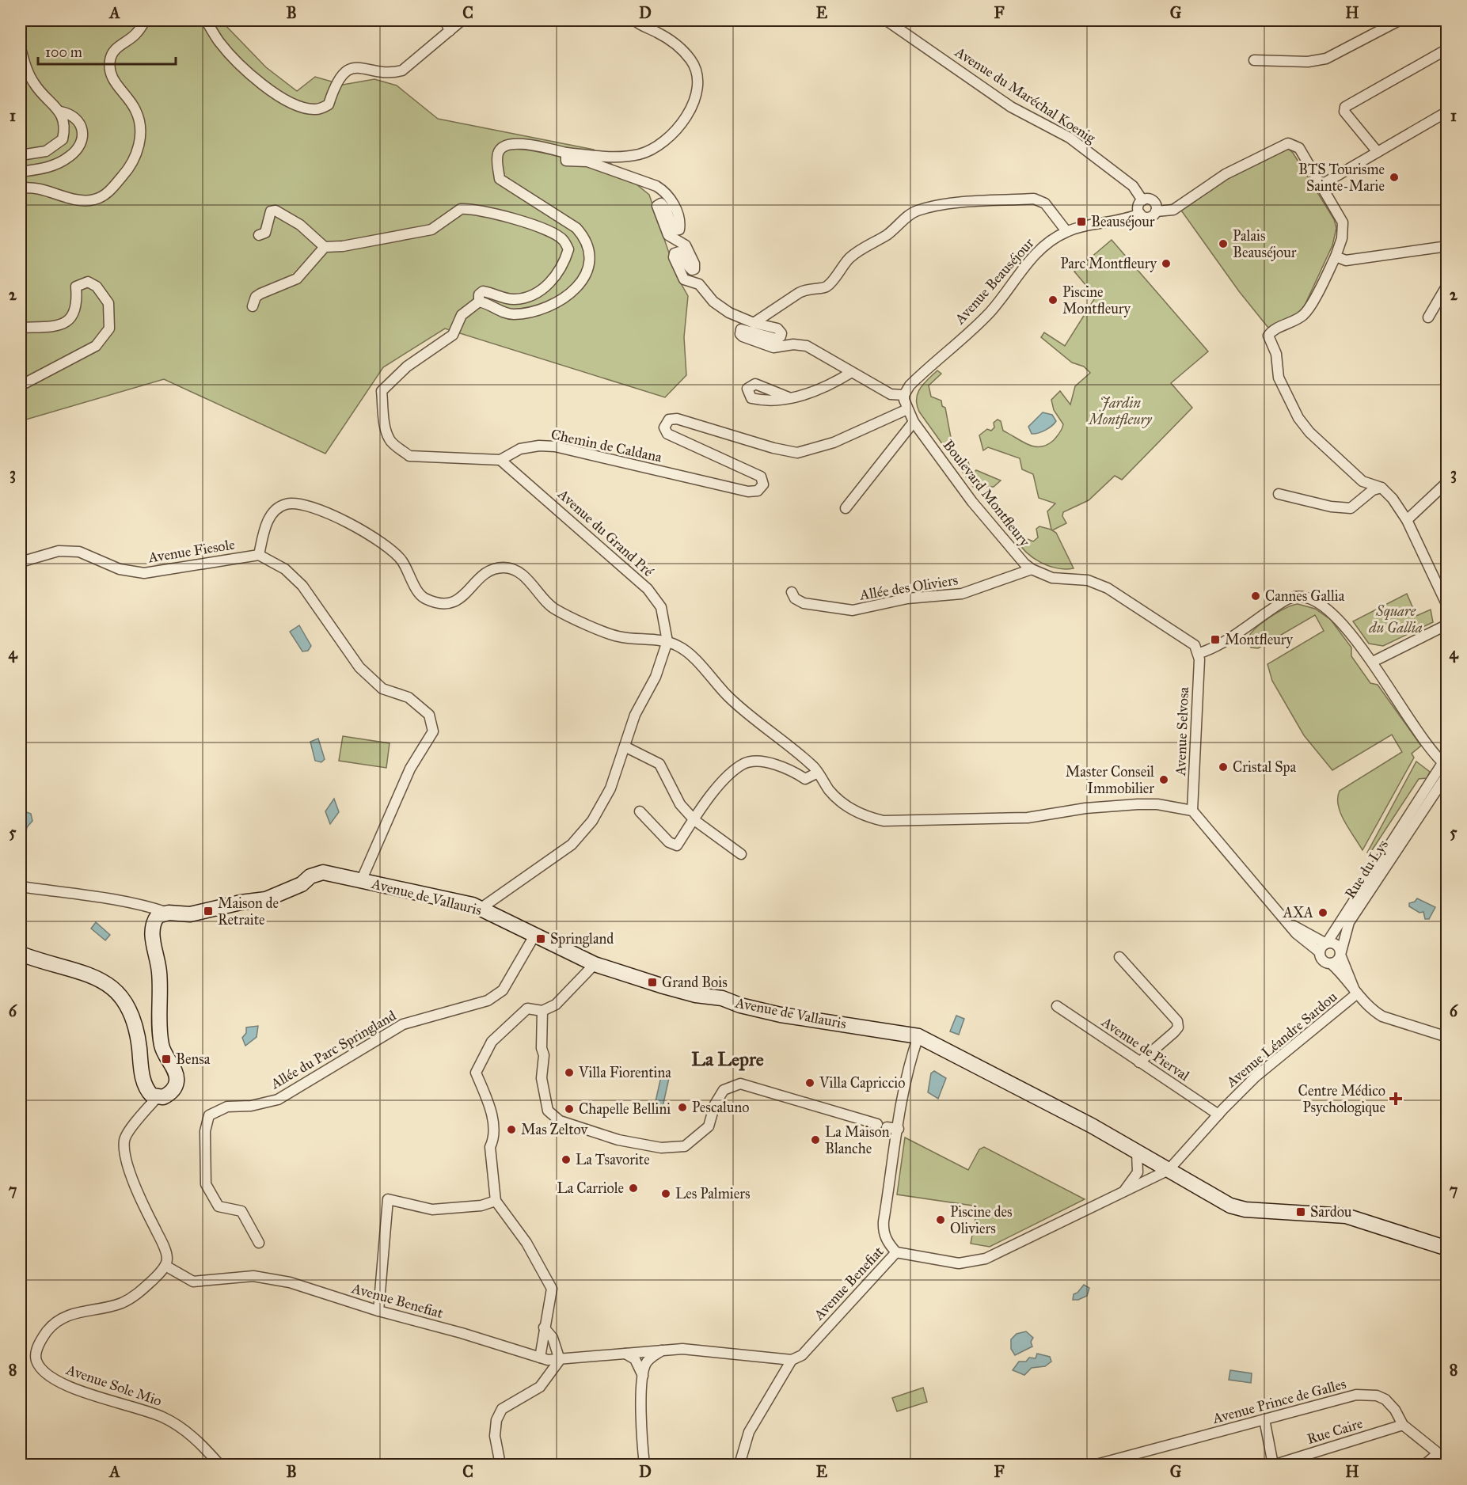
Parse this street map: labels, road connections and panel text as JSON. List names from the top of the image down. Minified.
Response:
{"streets":{"main road":["Avenue de Vallauris"],"street":["Avenue du Maréchal Koenig","Avenue Beauséjour","Chemin de Caldana","Boulevard Montfleury","Avenue du Grand Pré","Avenue Fiesole","Allée des Oliviers","Avenue Selvosa","Rue du Lys","Avenue Léandre Sardou","Avenue de Pierval","Allée du Parc Springland","Avenue Benefiat","Avenue Sole Mio","Avenue Prince de Galles","Rue Caire"]},"crossings":[["Avenue du Maréchal Koenig","Avenue Beauséjour"],["Chemin de Caldana","Boulevard Montfleury"],["Chemin de Caldana","Avenue du Grand Pré"],["Boulevard Montfleury","Allée des Oliviers"],["Boulevard Montfleury","Avenue Selvosa"],["Avenue de Vallauris","Avenue Léandre Sardou"],["Avenue de Vallauris","Allée du Parc Springland"],["Avenue de Vallauris","Avenue Benefiat"],["Avenue Léandre Sardou","Avenue de Pierval"],["Avenue Léandre Sardou","Avenue Benefiat"],["Avenue Benefiat","Avenue Sole Mio"],["Avenue Prince de Galles","Rue Caire"]],"districts":["La Lepre"],"parks":["Jardin Montfleury","Square du Gallia"],"places":{"other":["BTS Tourisme Sainte-Marie","Palais Beauséjour","Parc Montfleury","Piscine Montfleury","Cannes Gallia","Cristal Spa","Master Conseil Immobilier","AXA","Villa Fiorentina","Villa Capriccio","Pescaluno","Chapelle Bellini","Mas Zeltov","La Maison Blanche","La Tsavorite","La Carriole","Les Palmiers","Piscine des Oliviers"],"transit":["Beauséjour","Montfleury","Maison de Retraite","Springland","Grand Bois","Bensa","Sardou"],"health":["Centre Médico Psychologique"]},"scale_bar":"100 m","grid":{"columns":["A","B","C","D","E","F","G","H"],"rows":["1","2","3","4","5","6","7","8"]}}
